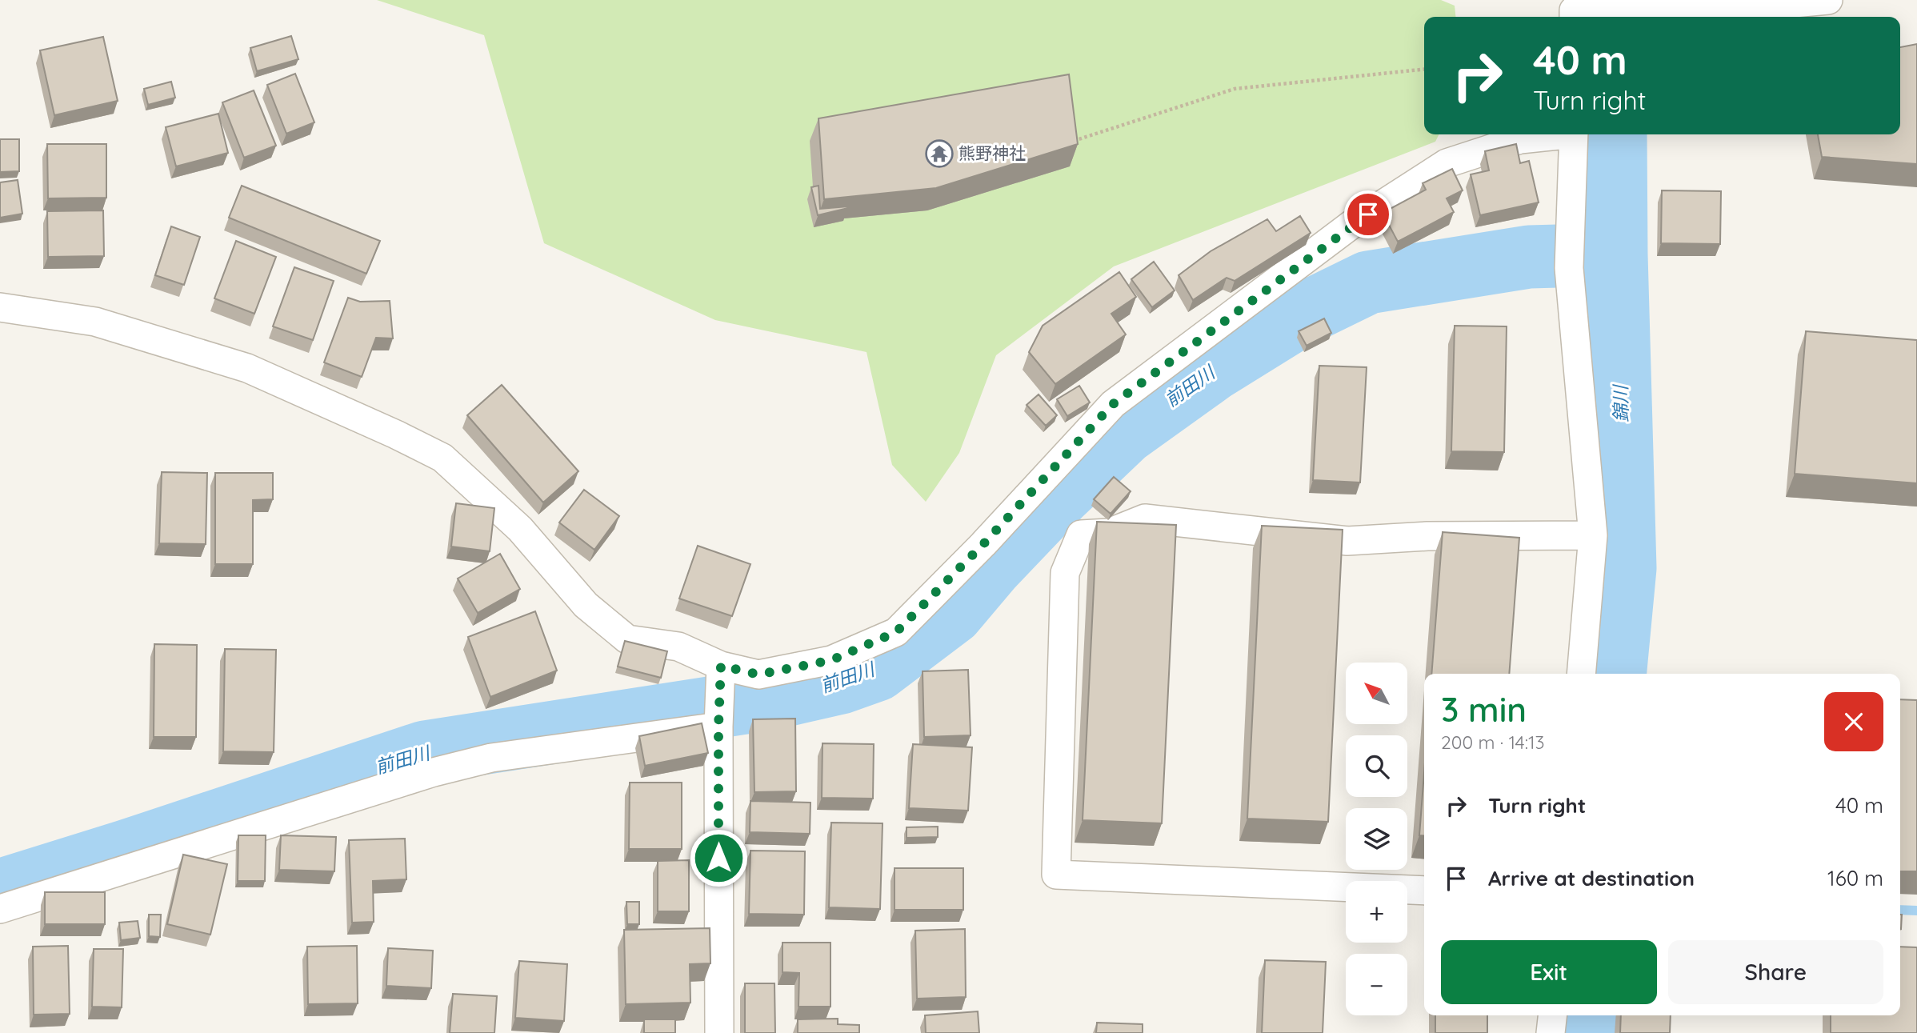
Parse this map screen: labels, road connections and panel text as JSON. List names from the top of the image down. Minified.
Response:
{"water":["前田川","錦川"],"places":{"temple":["熊野神社"]},"north":"top left","page":{"turn":["40 m","Turn right"],"map_buttons":["+","−"],"heading":["3 min","200 m · 14:13"],"list":[{"name":"Turn right","value":"40 m"},{"name":"Arrive at destination","value":"160 m"}],"buttons":["Exit","Share"]}}
